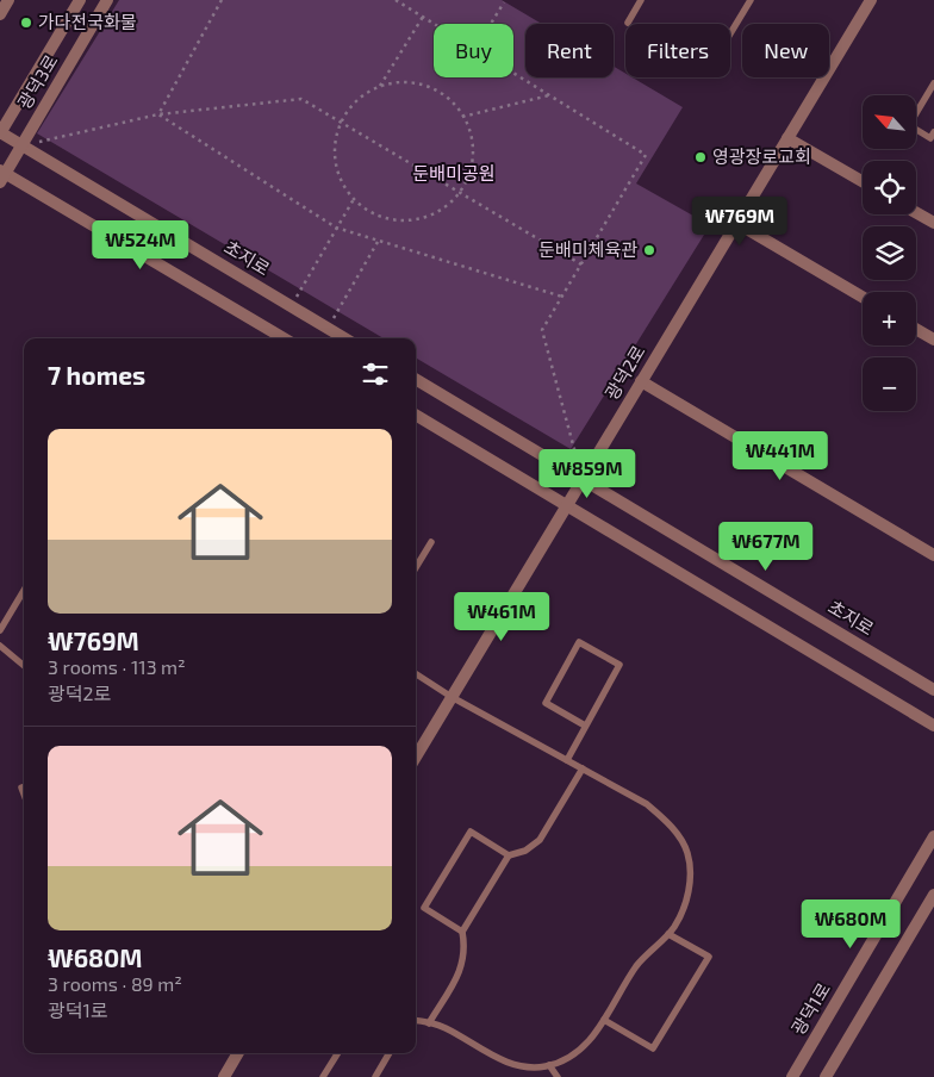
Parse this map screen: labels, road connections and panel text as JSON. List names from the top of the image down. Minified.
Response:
{"streets":{"street":["광덕3로","초지로","광덕2로","광덕1로"]},"crossings":[["광덕3로","초지로"],["초지로","광덕2로"]],"parks":["둔배미공원"],"places":["가다전국화물","영광장로교회","둔배미체육관"],"north":"top left","page":{"chip":["Buy","Rent","Filters","New"],"map_buttons":["+","−"],"price":["₩769M","₩524M","₩441M","₩859M","₩677M","₩461M","₩680M"],"heading":"7 homes","list":[{"name":"₩769M","note":"3 rooms · 113 m² · 광덕2로"},{"name":"₩680M","note":"3 rooms · 89 m² · 광덕1로"}]}}
